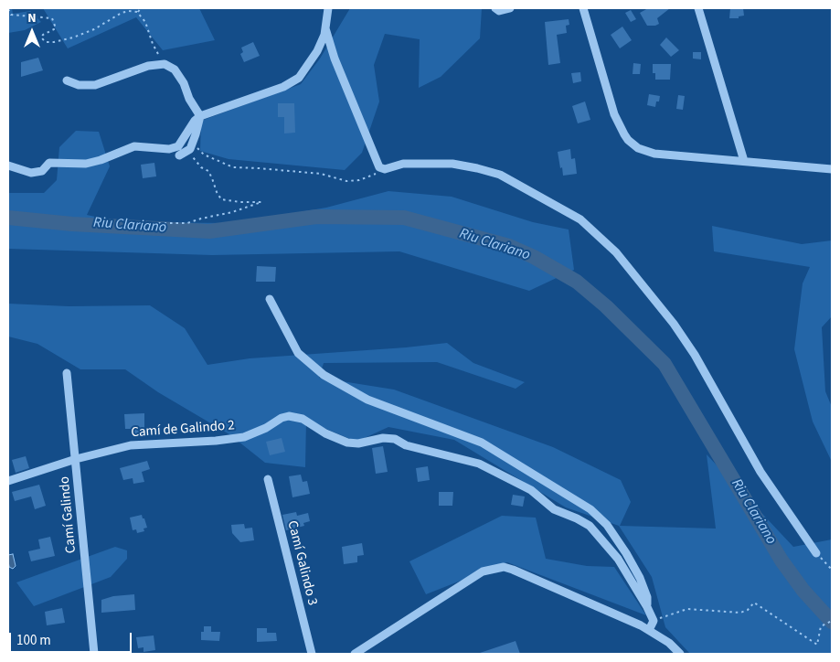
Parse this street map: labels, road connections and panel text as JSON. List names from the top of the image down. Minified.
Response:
{"streets":{"street":["Camí de Galindo 2","Camí Galindo","Camí Galindo 3"]},"crossings":[["Camí de Galindo 2","Camí Galindo"]],"water":["Riu Clariano"],"scale_bar":"100 m","north":"top"}
